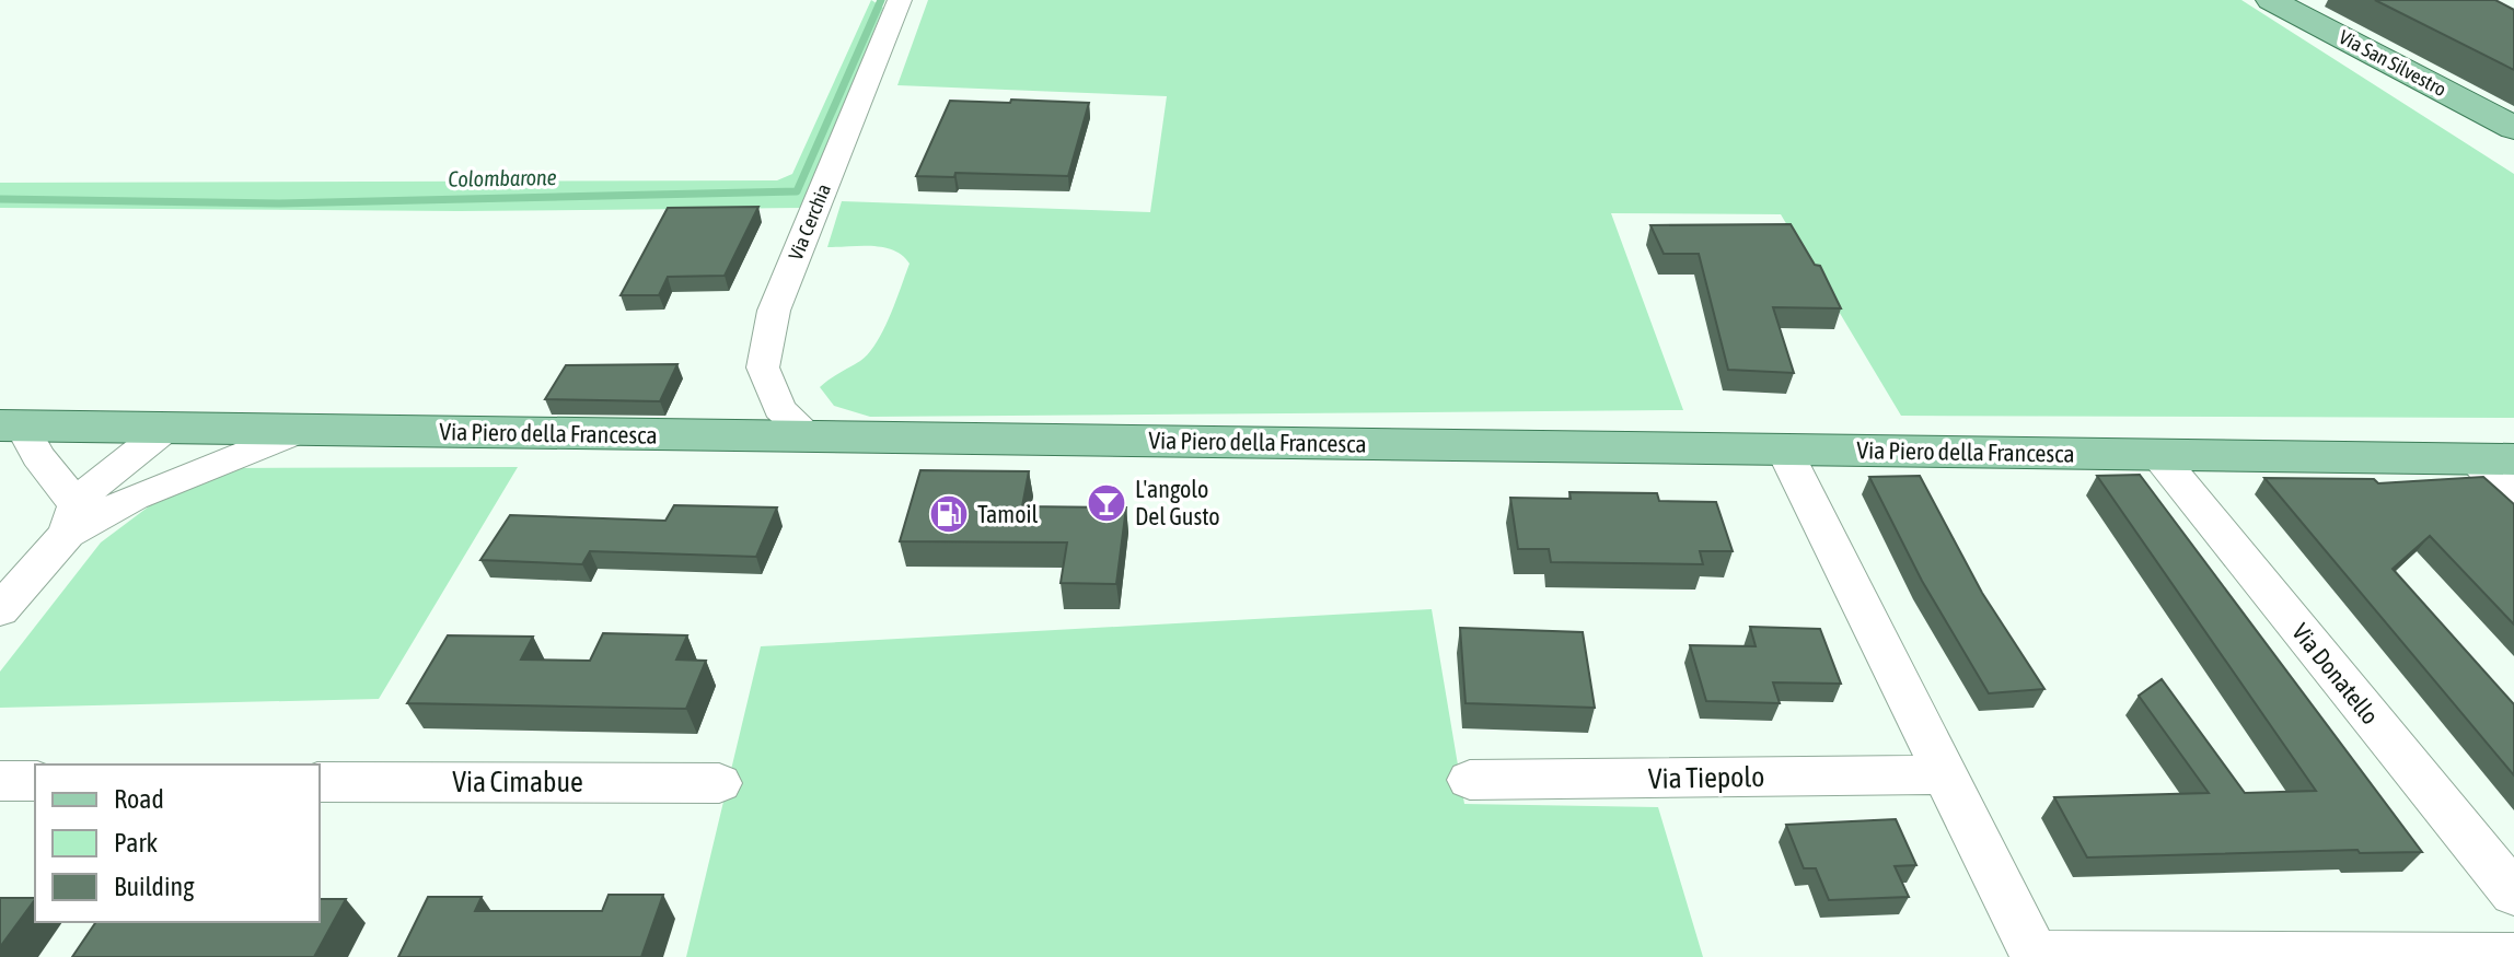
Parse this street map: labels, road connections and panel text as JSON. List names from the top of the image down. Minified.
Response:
{"streets":{"main road":["Via San Silvestro","Via Piero della Francesca"],"street":["Via Cerchia","Via Donatello","Via Tiepolo","Via Cimabue"]},"crossings":[["Via Cerchia","Via Piero della Francesca"],["Via Piero della Francesca","Via Donatello"]],"water":["Colombarone"],"places":{"bar":["L'angolo Del Gusto"],"fuel station":["Tamoil"]},"legend":["Road","Park","Building"]}
